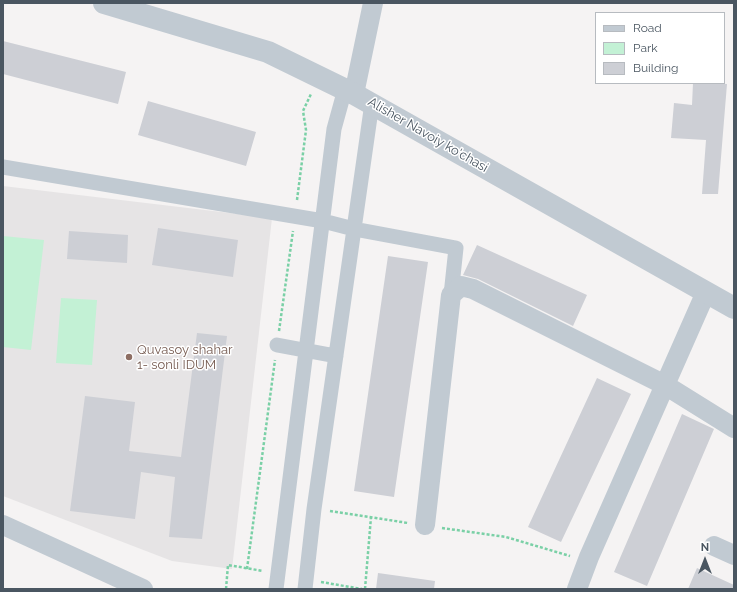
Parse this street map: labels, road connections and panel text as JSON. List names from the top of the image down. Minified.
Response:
{"streets":{"street":["Alisher Navoiy ko'chasi"]},"places":["Quvasoy shahar 1- sonli IDUM"],"legend":["Road","Park","Building"],"north":"top"}
